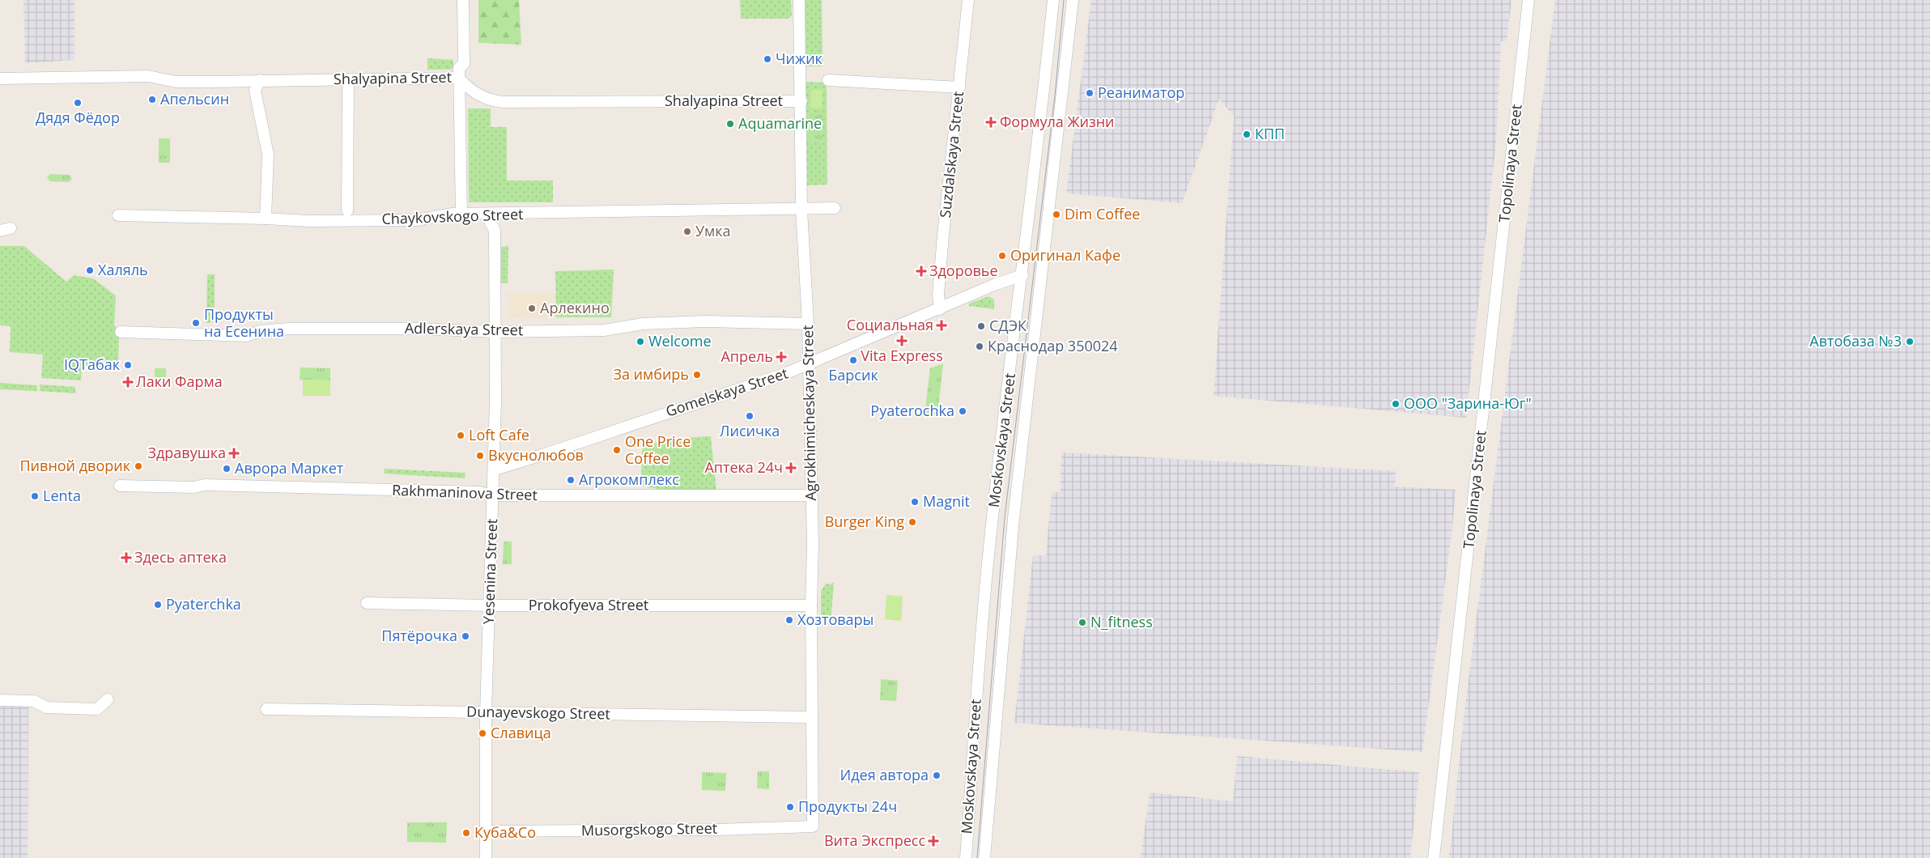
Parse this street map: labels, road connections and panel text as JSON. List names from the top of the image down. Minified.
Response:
{"streets":{"street":["Shalyapina Street","Suzdalskaya Street","Topolinaya Street","Chaykovskogo Street","Adlerskaya Street","Gomelskaya Street","Agrokhimicheskaya Street","Moskovskaya Street","Rakhmaninova Street","Yesenina Street","Prokofyeva Street","Dunayevskogo Street","Musorgskogo Street"]},"crossings":[["Shalyapina Street","Agrokhimicheskaya Street"],["Suzdalskaya Street","Gomelskaya Street"],["Chaykovskogo Street","Agrokhimicheskaya Street"],["Chaykovskogo Street","Yesenina Street"],["Adlerskaya Street","Agrokhimicheskaya Street"],["Adlerskaya Street","Yesenina Street"],["Gomelskaya Street","Agrokhimicheskaya Street"],["Gomelskaya Street","Moskovskaya Street"],["Gomelskaya Street","Yesenina Street"],["Agrokhimicheskaya Street","Rakhmaninova Street"],["Agrokhimicheskaya Street","Prokofyeva Street"],["Agrokhimicheskaya Street","Dunayevskogo Street"],["Agrokhimicheskaya Street","Musorgskogo Street"],["Rakhmaninova Street","Yesenina Street"],["Yesenina Street","Prokofyeva Street"],["Yesenina Street","Dunayevskogo Street"],["Yesenina Street","Musorgskogo Street"]],"places":{"other":["Чижик","Реаниматор","Апельсин","Дядя Фёдор","Aquamarine","КПП","Dim Coffee","Умка","Оригинал Кафе","Халяль","Арлекино","Продукты на Есенина","СДЭК","Welcome","Автобаза №3","Краснодар 350024","Барсик","IQТабак","За имбирь","ООО \"Зарина-Юг\"","Pyaterochka","Лисичка","Loft Cafe","One Price Coffee","Вкуснолюбов","Пивной дворик","Аврора Маркет","Агрокомплекс","Lenta","Magnit","Burger King","Pyaterchka","Хозтовары","N_fitness","Пятёрочка","Славица","Идея автора","Продукты 24ч","Куба&Co"],"health":["Формула Жизни","Здоровье","Социальная","Vita Express","Апрель","Лаки Фарма","Здравушка","Аптека 24ч","Здесь аптека","Вита Экспресс"]}}
